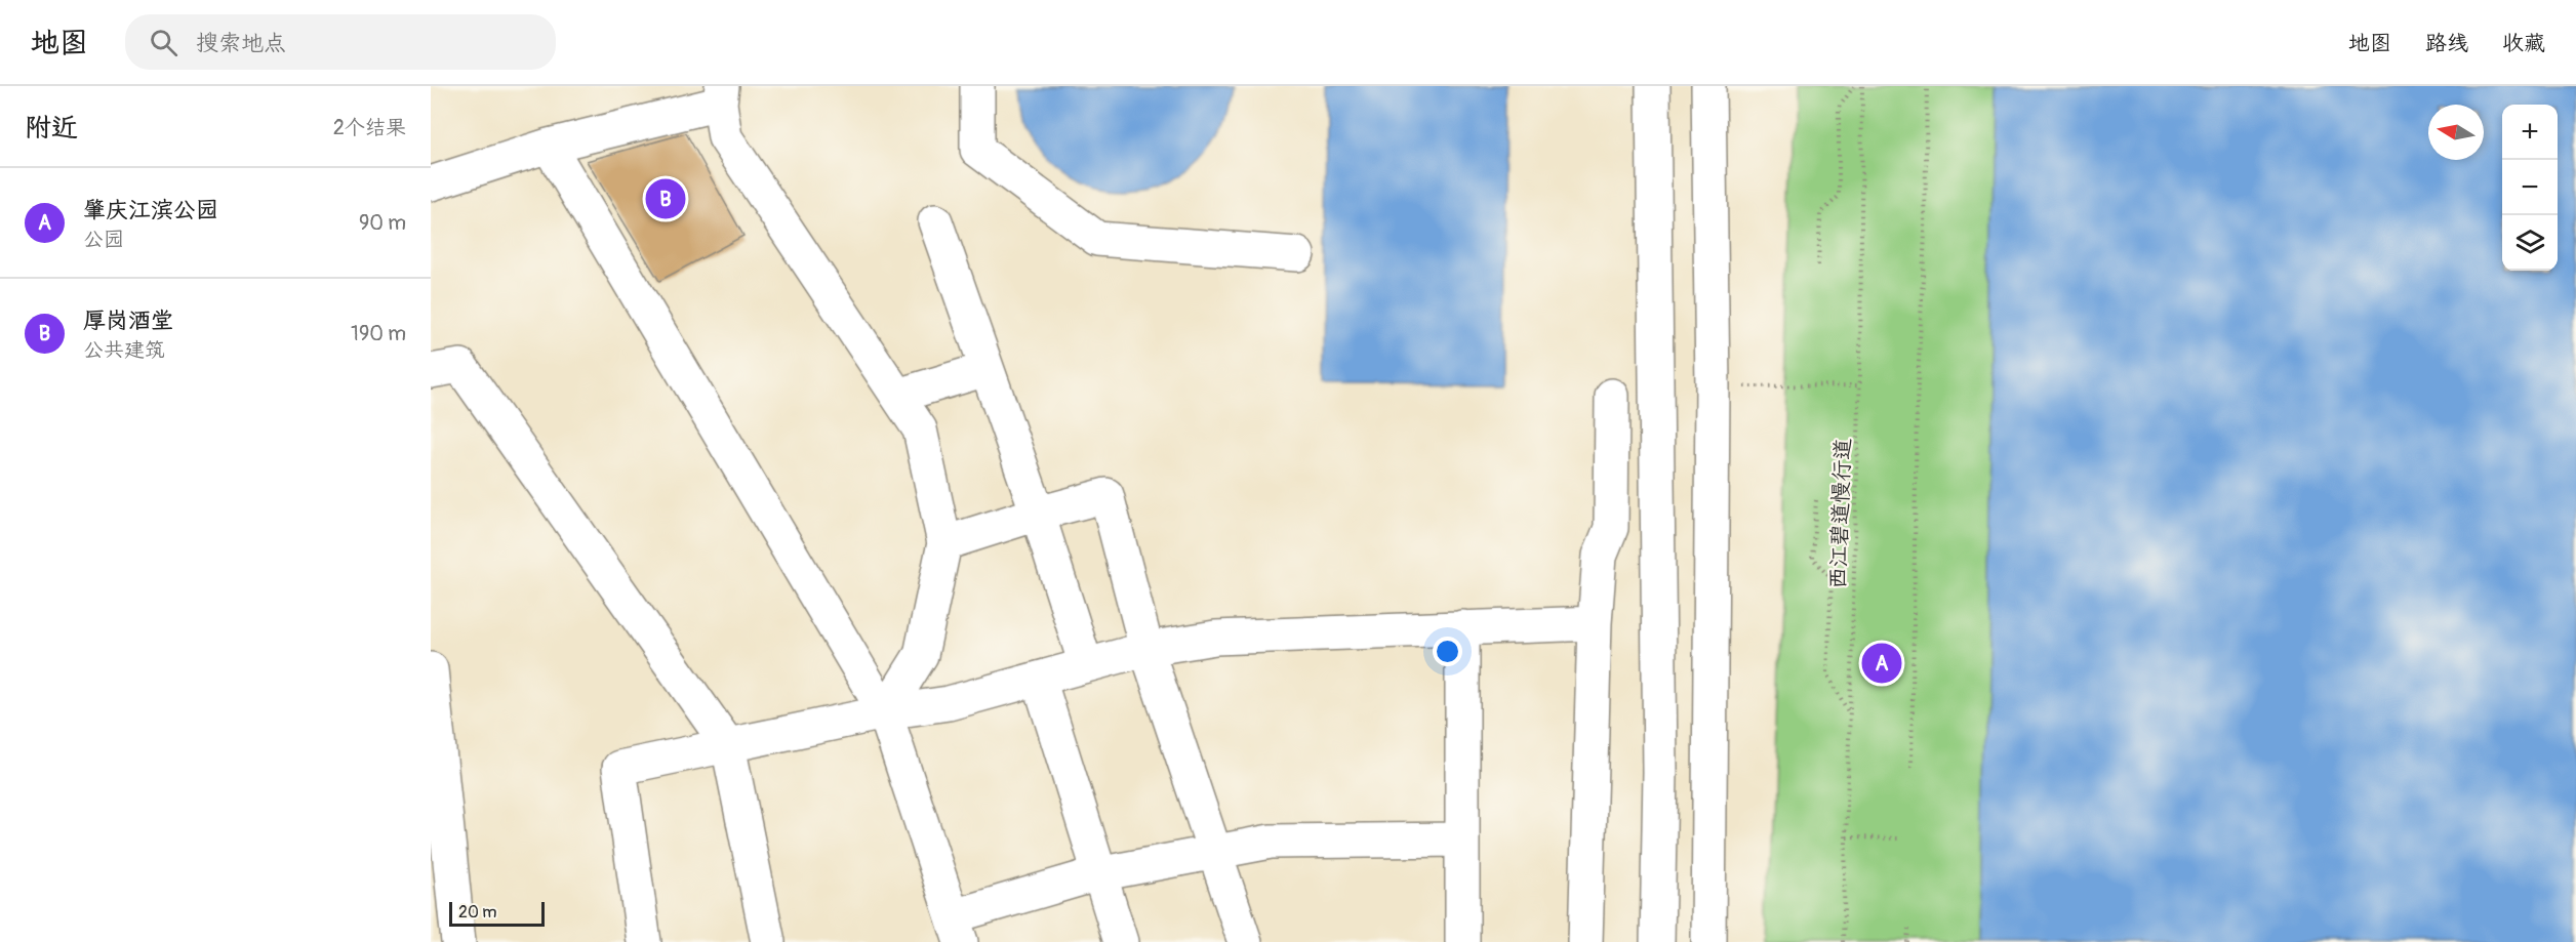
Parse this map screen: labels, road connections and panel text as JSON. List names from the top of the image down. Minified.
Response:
{"streets":{"path":["西江碧道慢行道"]},"scale_bar":"20 m","north":"left","page":{"header":"地图","search":"搜索地点","nav":["地图","路线","收藏"],"heading":["附近","2个结果"],"map_buttons":["+","−"],"list":[{"mark":"A","name":"肇庆江滨公园","note":"公园","value":"90 m"},{"mark":"B","name":"厚岗酒堂","note":"公共建筑","value":"190 m"}],"pins":["B","A"],"scale":"20 m"}}
